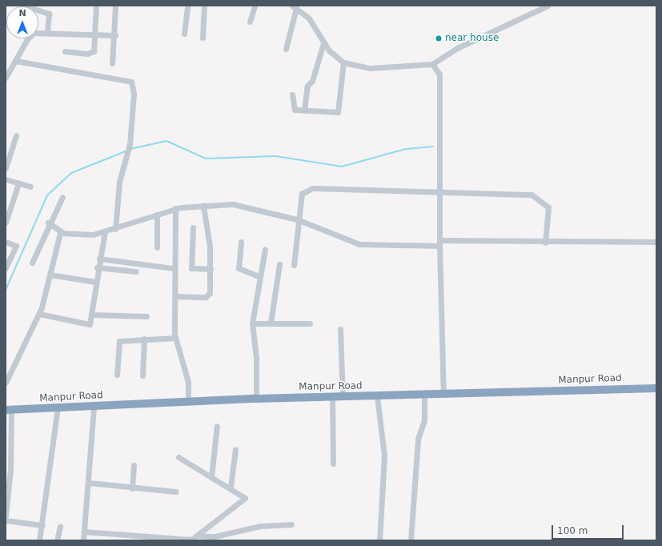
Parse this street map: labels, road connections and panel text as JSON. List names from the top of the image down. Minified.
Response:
{"streets":{"highway":["Manpur Road"]},"places":["near house"],"scale_bar":"100 m","north":"top"}
